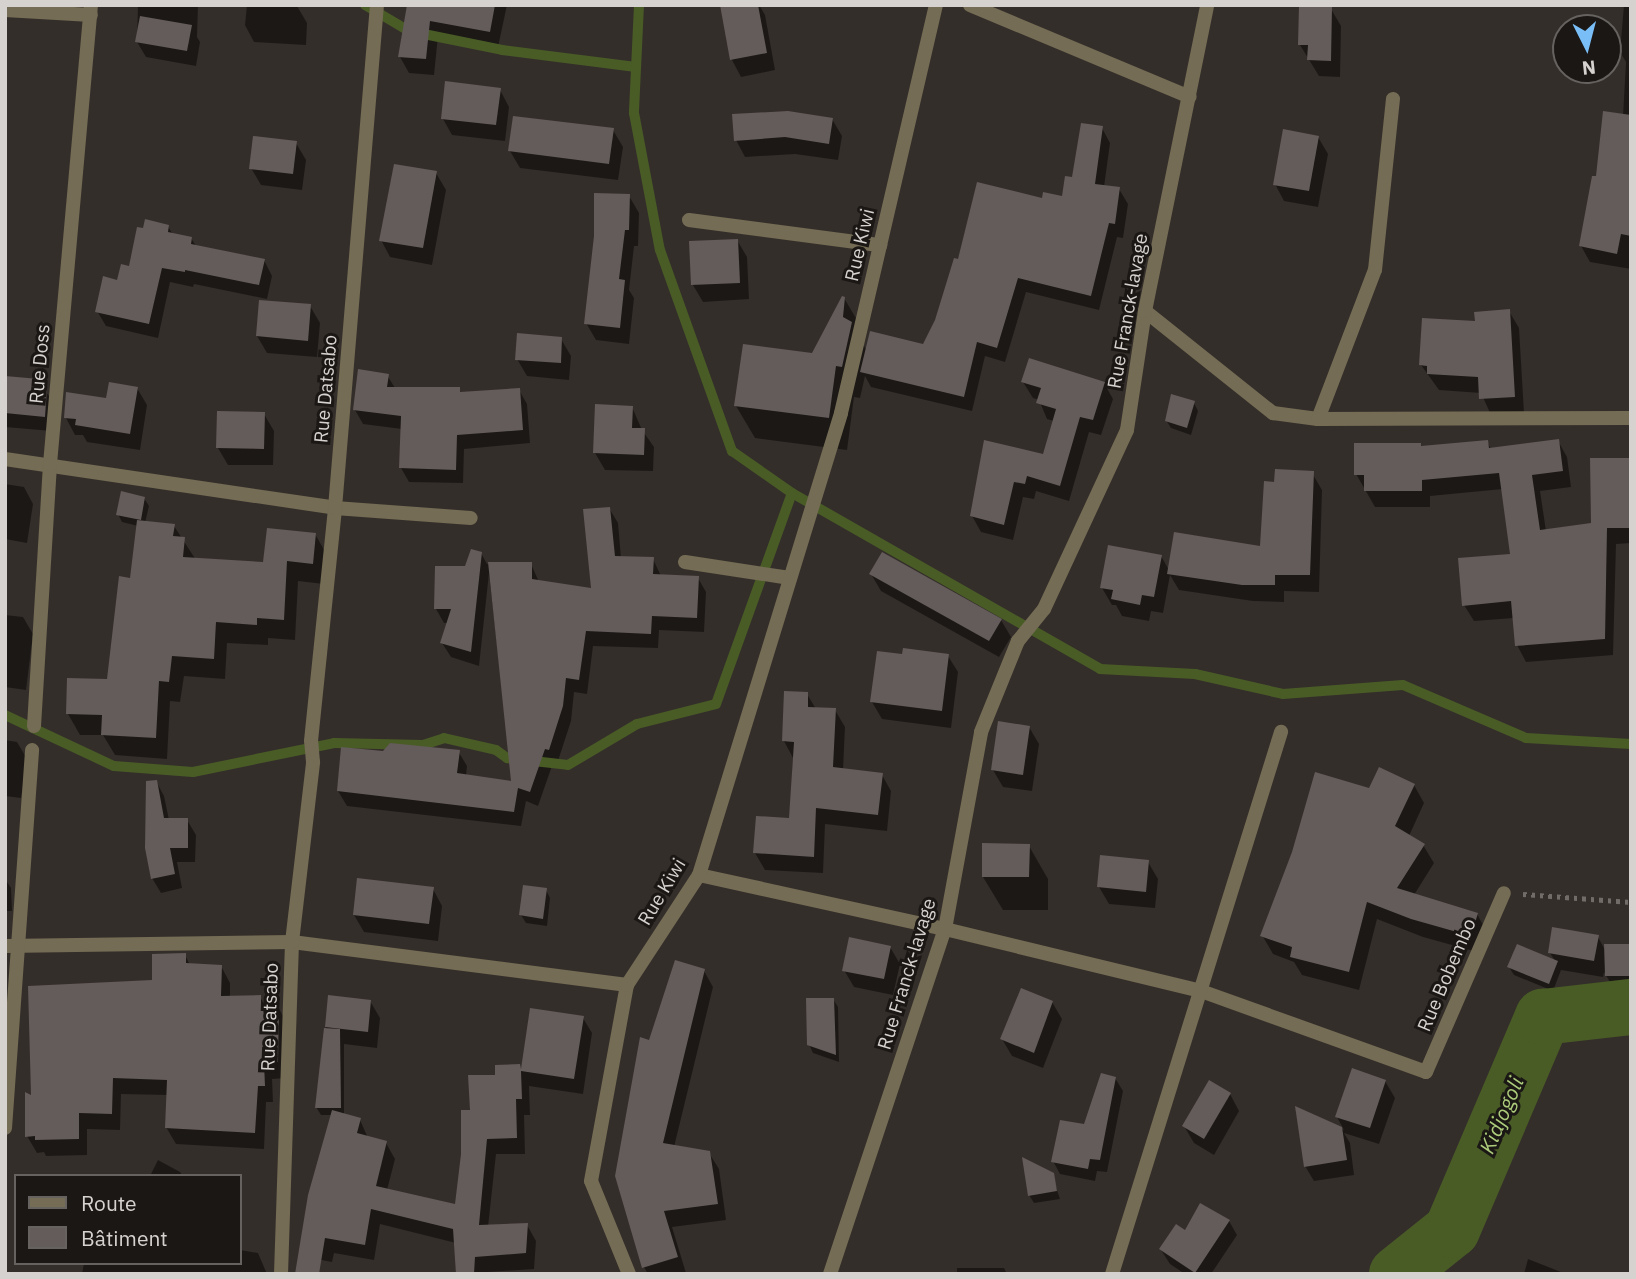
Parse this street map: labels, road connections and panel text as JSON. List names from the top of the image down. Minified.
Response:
{"streets":{"street":["Rue Kiwi","Rue Franck-lavage","Rue Doss","Rue Datsabo","Rue Bobembo"]},"water":["Kidjogoli"],"legend":["Route","Bâtiment"],"north":"bottom"}
